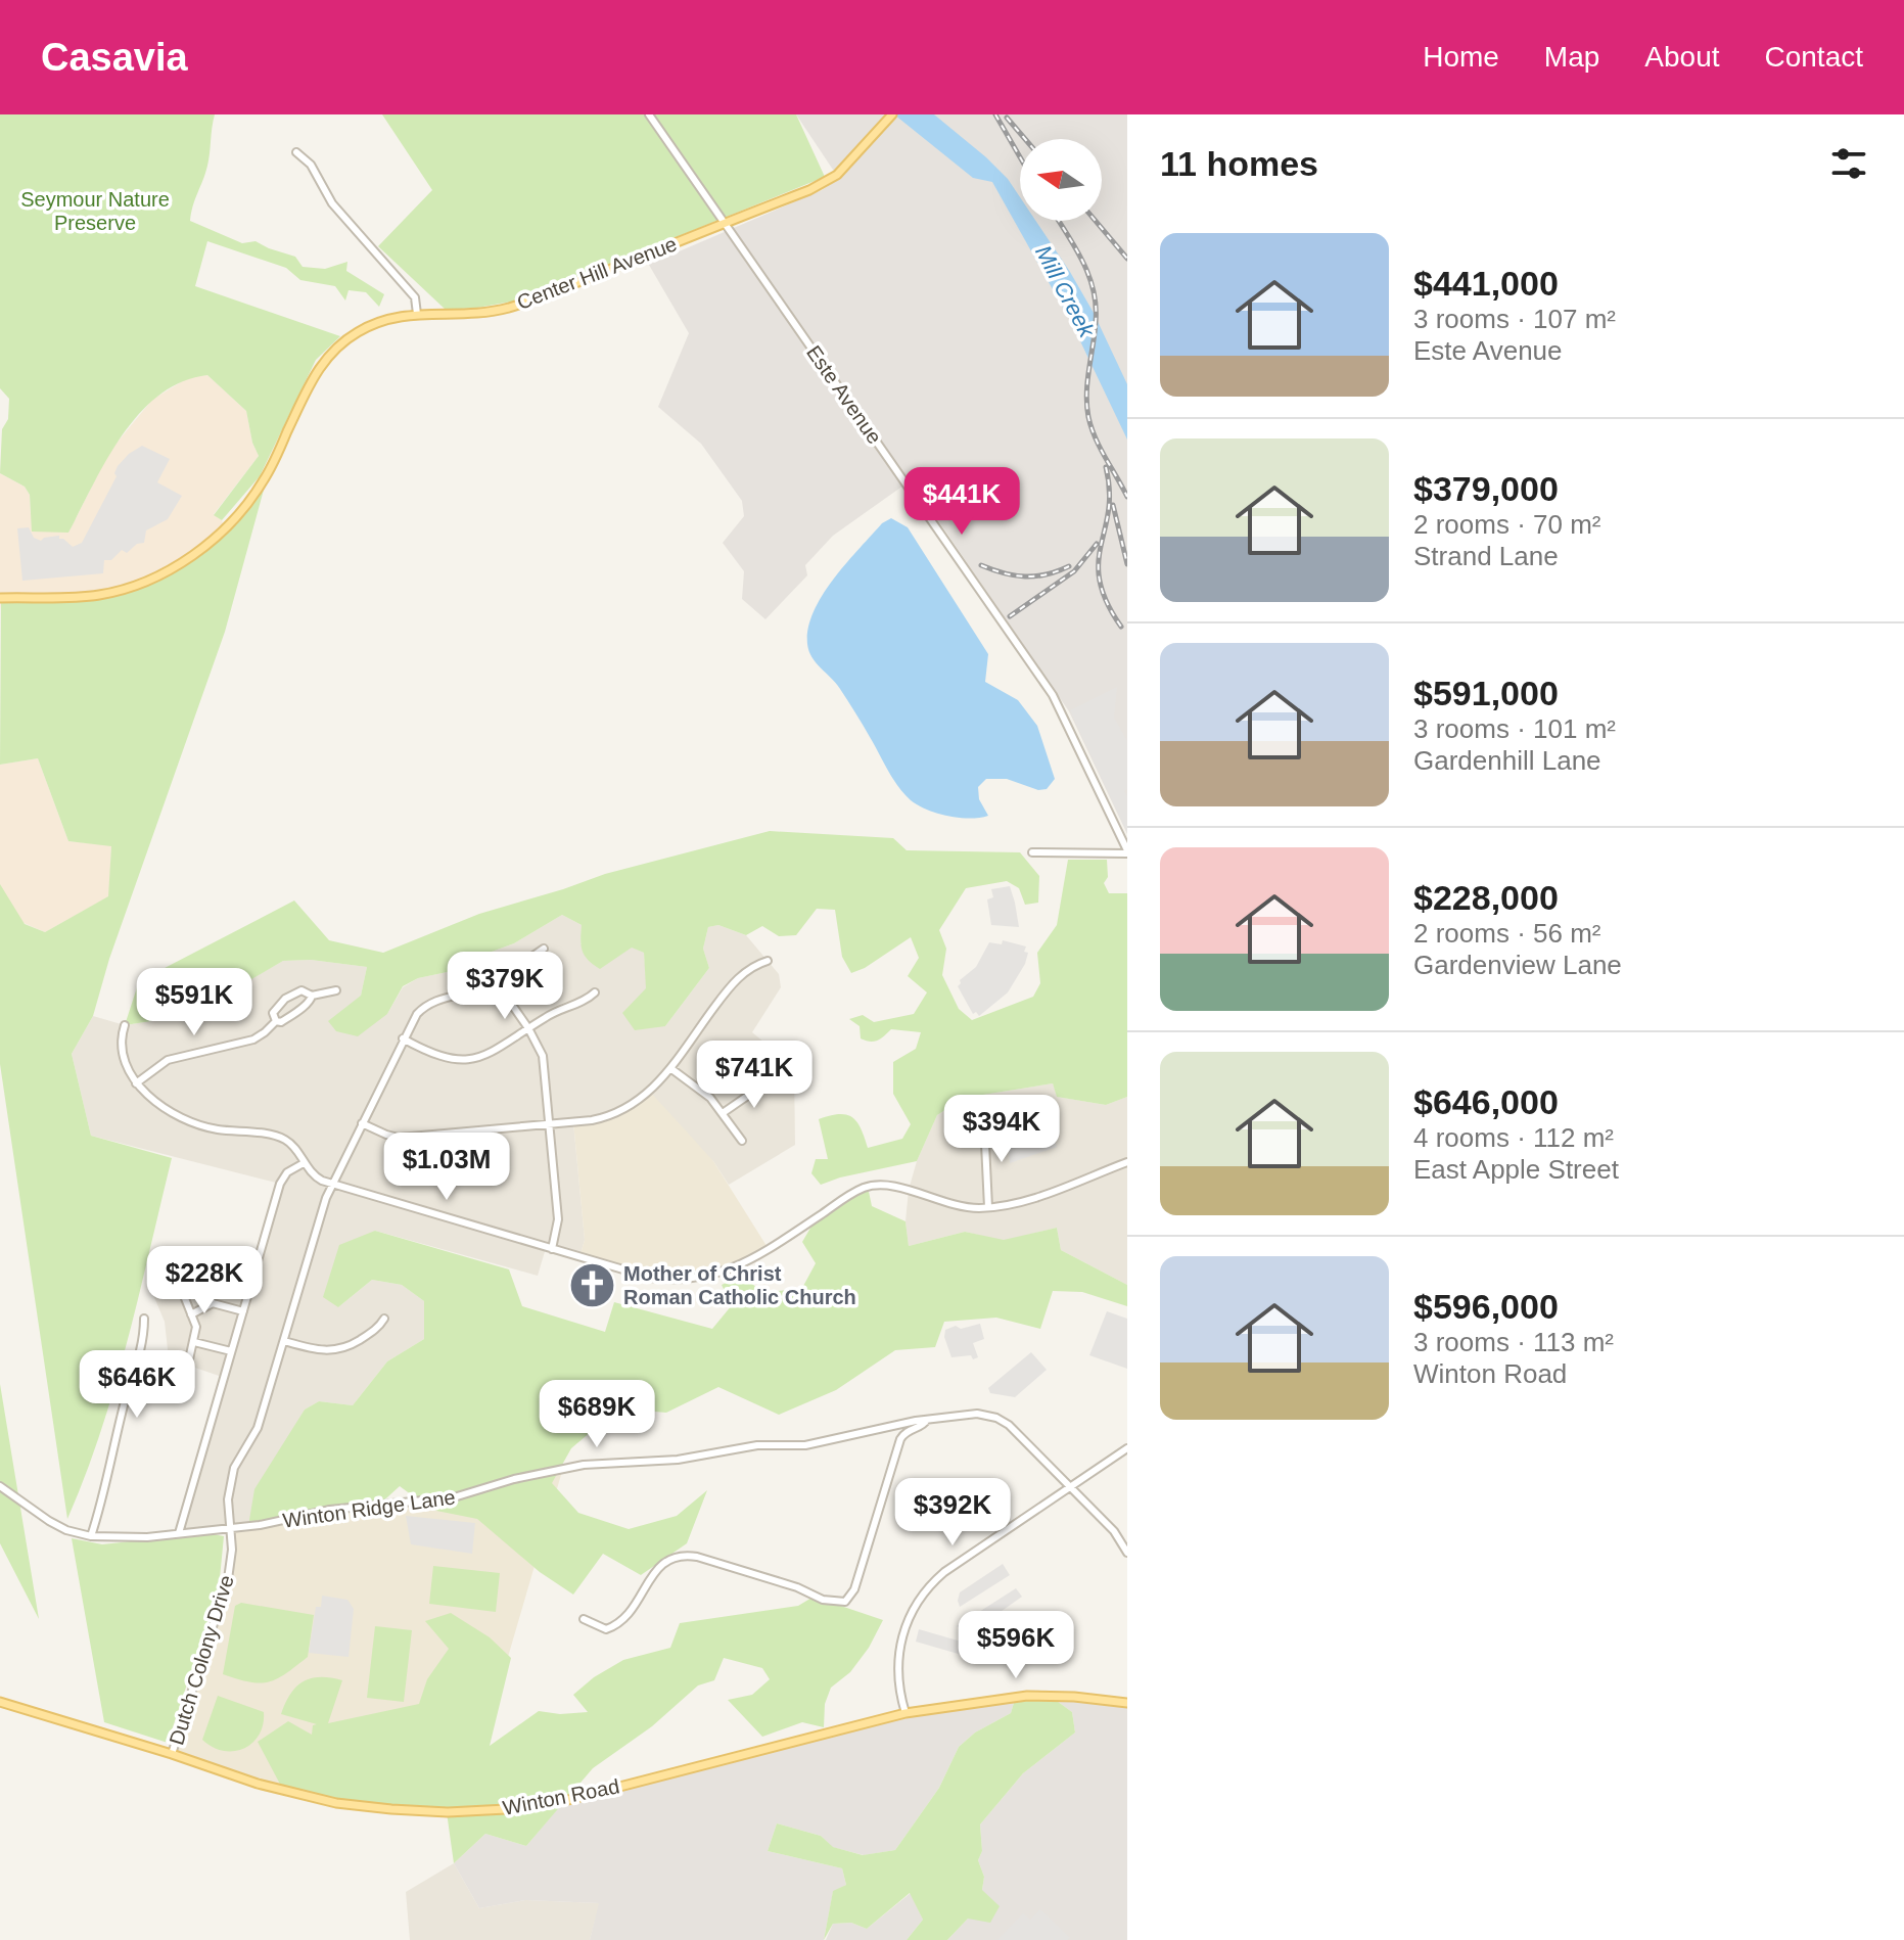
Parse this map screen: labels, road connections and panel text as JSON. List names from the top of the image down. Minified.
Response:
{"streets":{"main road":["Center Hill Avenue","Winton Road"],"street":["Este Avenue","Winton Ridge Lane","Dutch Colony Drive"]},"crossings":[["Center Hill Avenue","Este Avenue"],["Winton Ridge Lane","Dutch Colony Drive"],["Dutch Colony Drive","Winton Road"]],"water":["Mill Creek"],"parks":["Seymour Nature Preserve"],"places":{"church":["Mother of Christ Roman Catholic Church"]},"north":"left","page":{"header":"Casavia","nav":["Home","Map","About","Contact"],"heading":"11 homes","list":[{"name":"$441,000","note":"3 rooms · 107 m² · Este Avenue"},{"name":"$379,000","note":"2 rooms · 70 m² · Strand Lane"},{"name":"$591,000","note":"3 rooms · 101 m² · Gardenhill Lane"},{"name":"$228,000","note":"2 rooms · 56 m² · Gardenview Lane"},{"name":"$646,000","note":"4 rooms · 112 m² · East Apple Street"},{"name":"$596,000","note":"3 rooms · 113 m² · Winton Road"}],"price":["$441K","$379K","$591K","$741K","$394K","$1.03M","$228K","$646K","$689K","$392K","$596K"]}}
